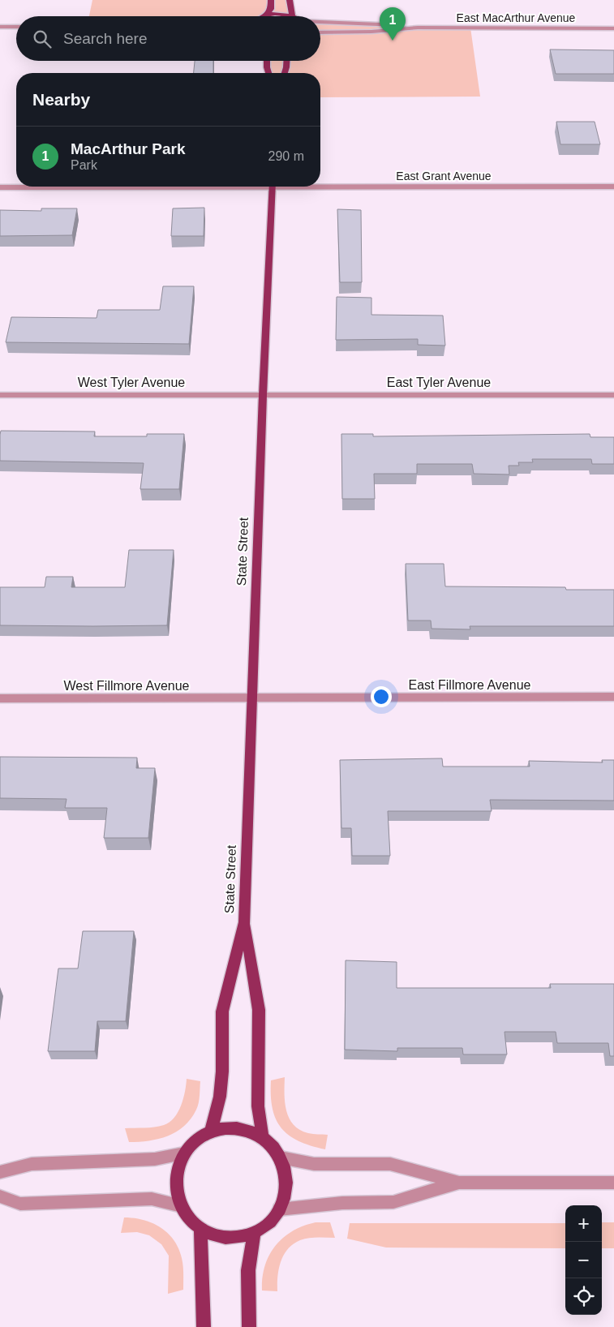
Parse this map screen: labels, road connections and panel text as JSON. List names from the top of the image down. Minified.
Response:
{"streets":{"main road":["State Street"],"street":["East MacArthur Avenue","East Grant Avenue","West Tyler Avenue","East Tyler Avenue","East Fillmore Avenue","West Fillmore Avenue"]},"crossings":[["West Tyler Avenue","East Tyler Avenue"],["West Tyler Avenue","State Street"],["East Tyler Avenue","State Street"],["State Street","East Fillmore Avenue"],["State Street","West Fillmore Avenue"],["East Fillmore Avenue","West Fillmore Avenue"]],"page":{"pins":"1","search":"Search here","heading":"Nearby","list":[{"mark":"1","name":"MacArthur Park","note":"Park","value":"290 m"}],"map_buttons":["+","−"]}}
